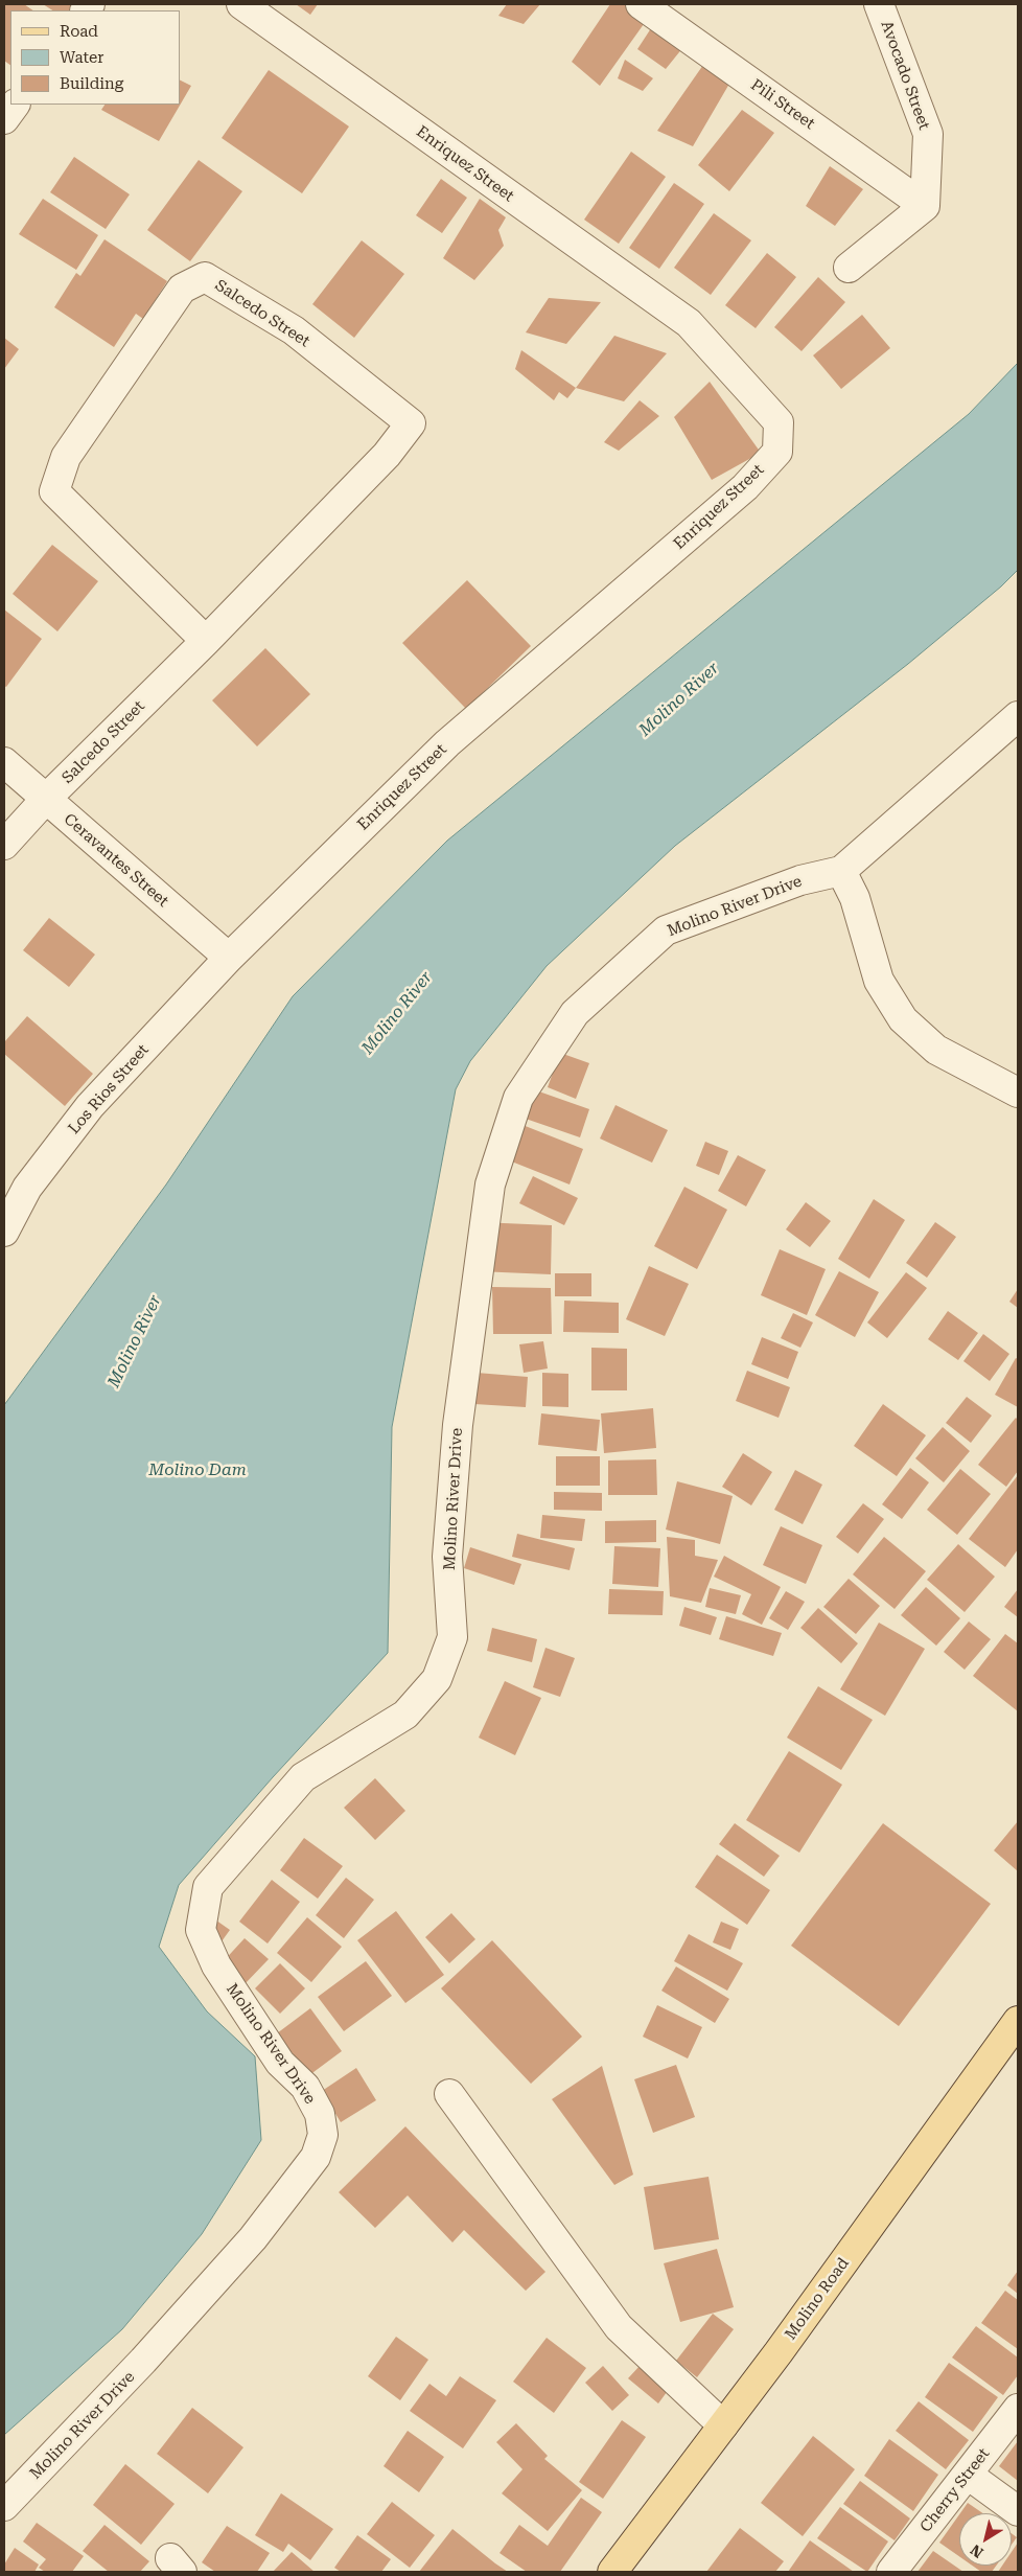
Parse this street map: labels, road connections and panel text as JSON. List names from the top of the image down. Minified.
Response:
{"streets":{"main road":["Molino Road"],"street":["Avocado Street","Pili Street","Enriquez Street","Salcedo Street","Ceravantes Street","Molino River Drive","Los Rios Street","Cherry Street"]},"crossings":[["Avocado Street","Pili Street"],["Enriquez Street","Ceravantes Street"],["Enriquez Street","Los Rios Street"],["Salcedo Street","Ceravantes Street"],["Ceravantes Street","Los Rios Street"]],"water":["Molino River","Molino Dam"],"legend":["Road","Water","Building"],"north":"bottom left"}
